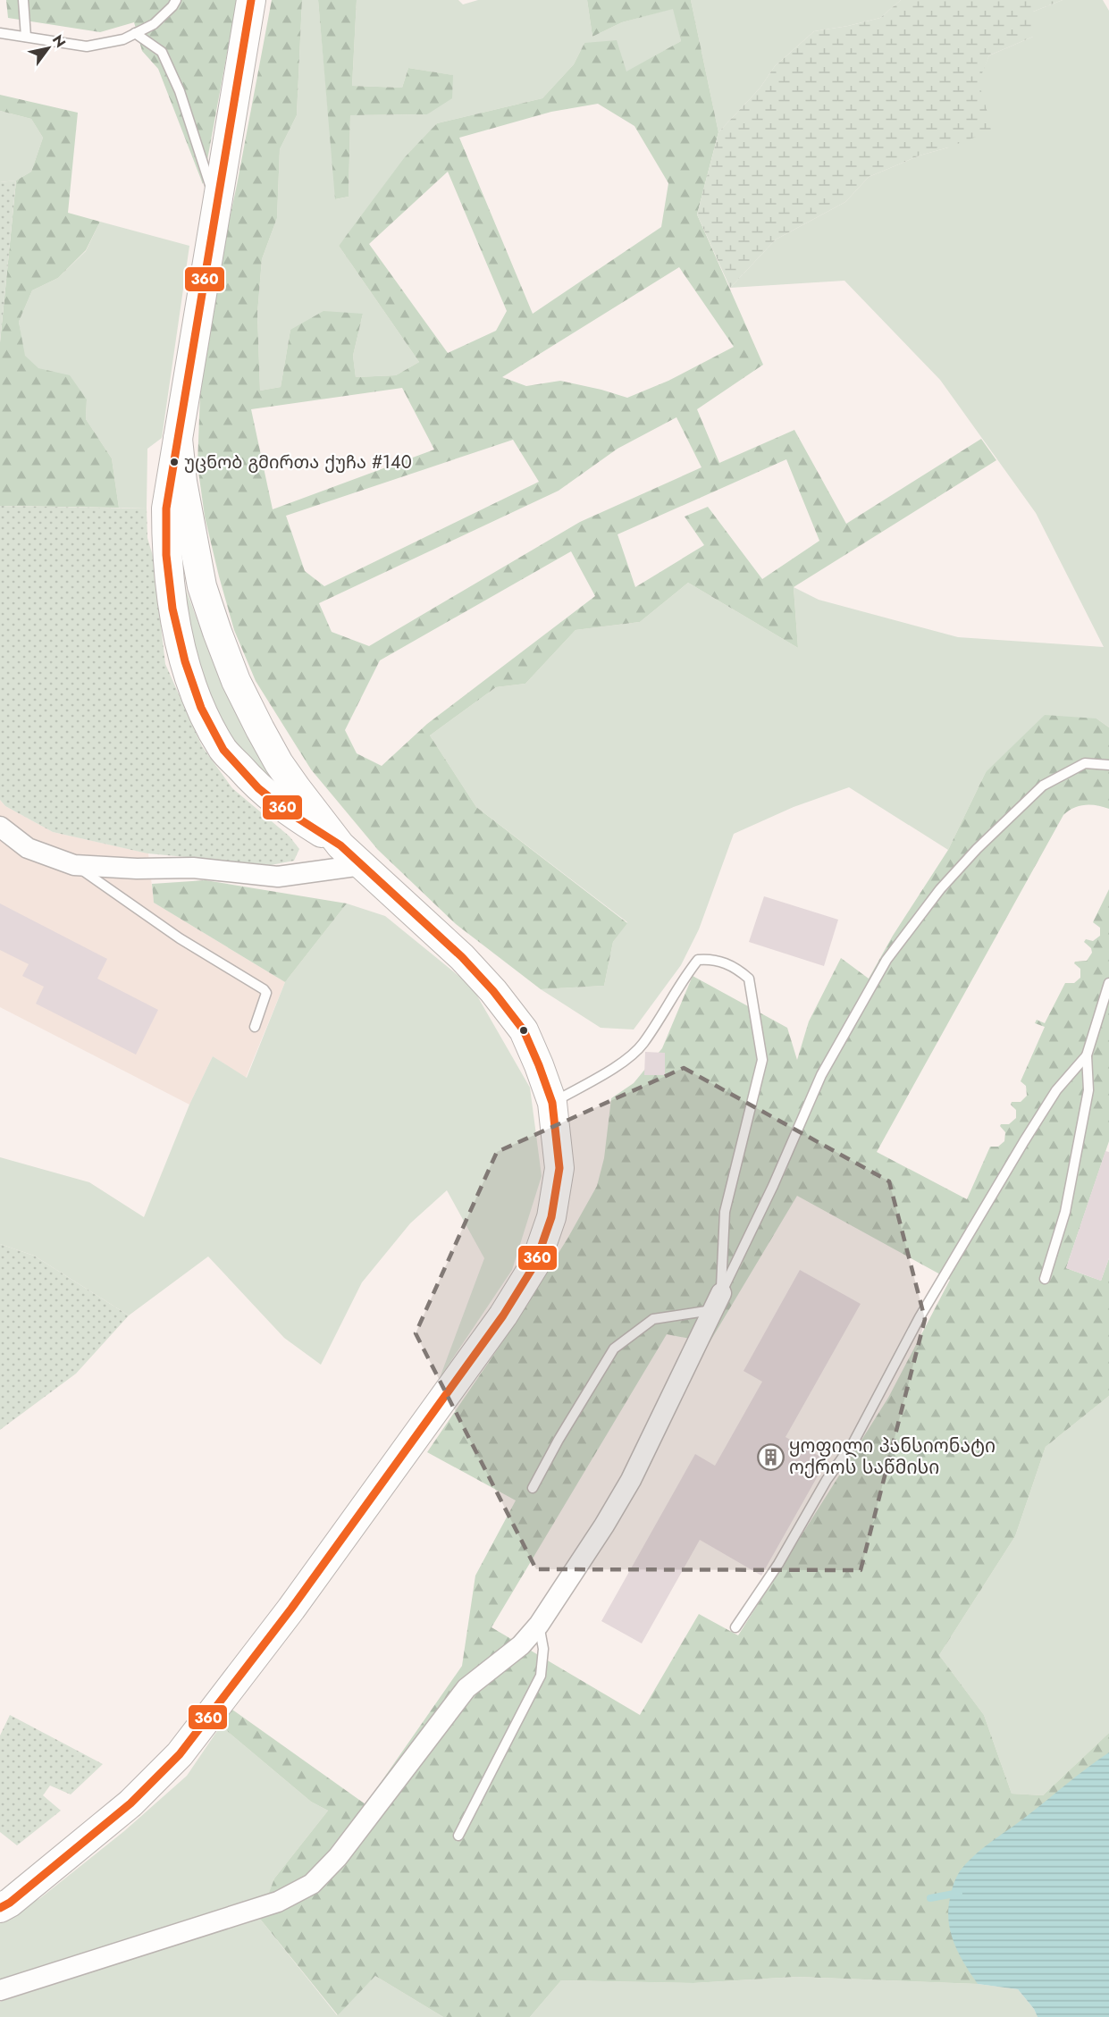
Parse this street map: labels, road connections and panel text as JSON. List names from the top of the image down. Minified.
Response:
{"places":{"other":["უცნობ გმირთა ქუჩა #140"],"building":["ყოფილი პანსიონატი ოქროს საწმისი"]},"lines":["transit line 360"],"north":"top right"}
